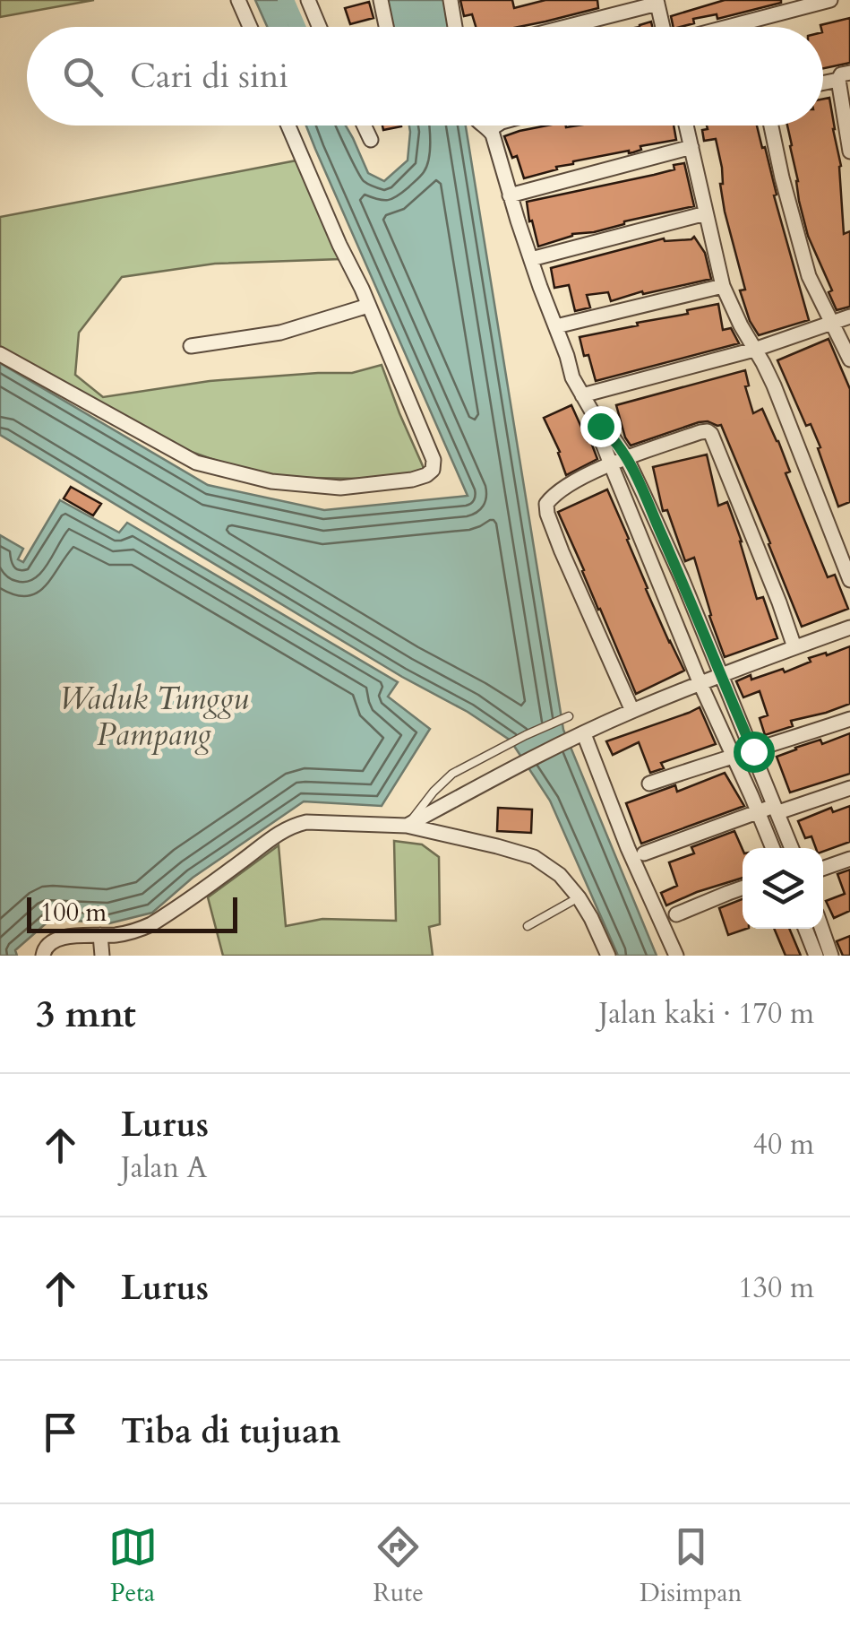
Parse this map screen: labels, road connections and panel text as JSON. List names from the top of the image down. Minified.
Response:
{"water":["Waduk Tunggu Pampang"],"scale_bar":"100 m","page":{"search":"Cari di sini","scale":"100 m","heading":["3 mnt","Jalan kaki · 170 m"],"list":[["Lurus","Jalan A","40 m"],["Lurus","130 m"],"Tiba di tujuan"],"nav":["Peta","Rute","Disimpan"]}}
